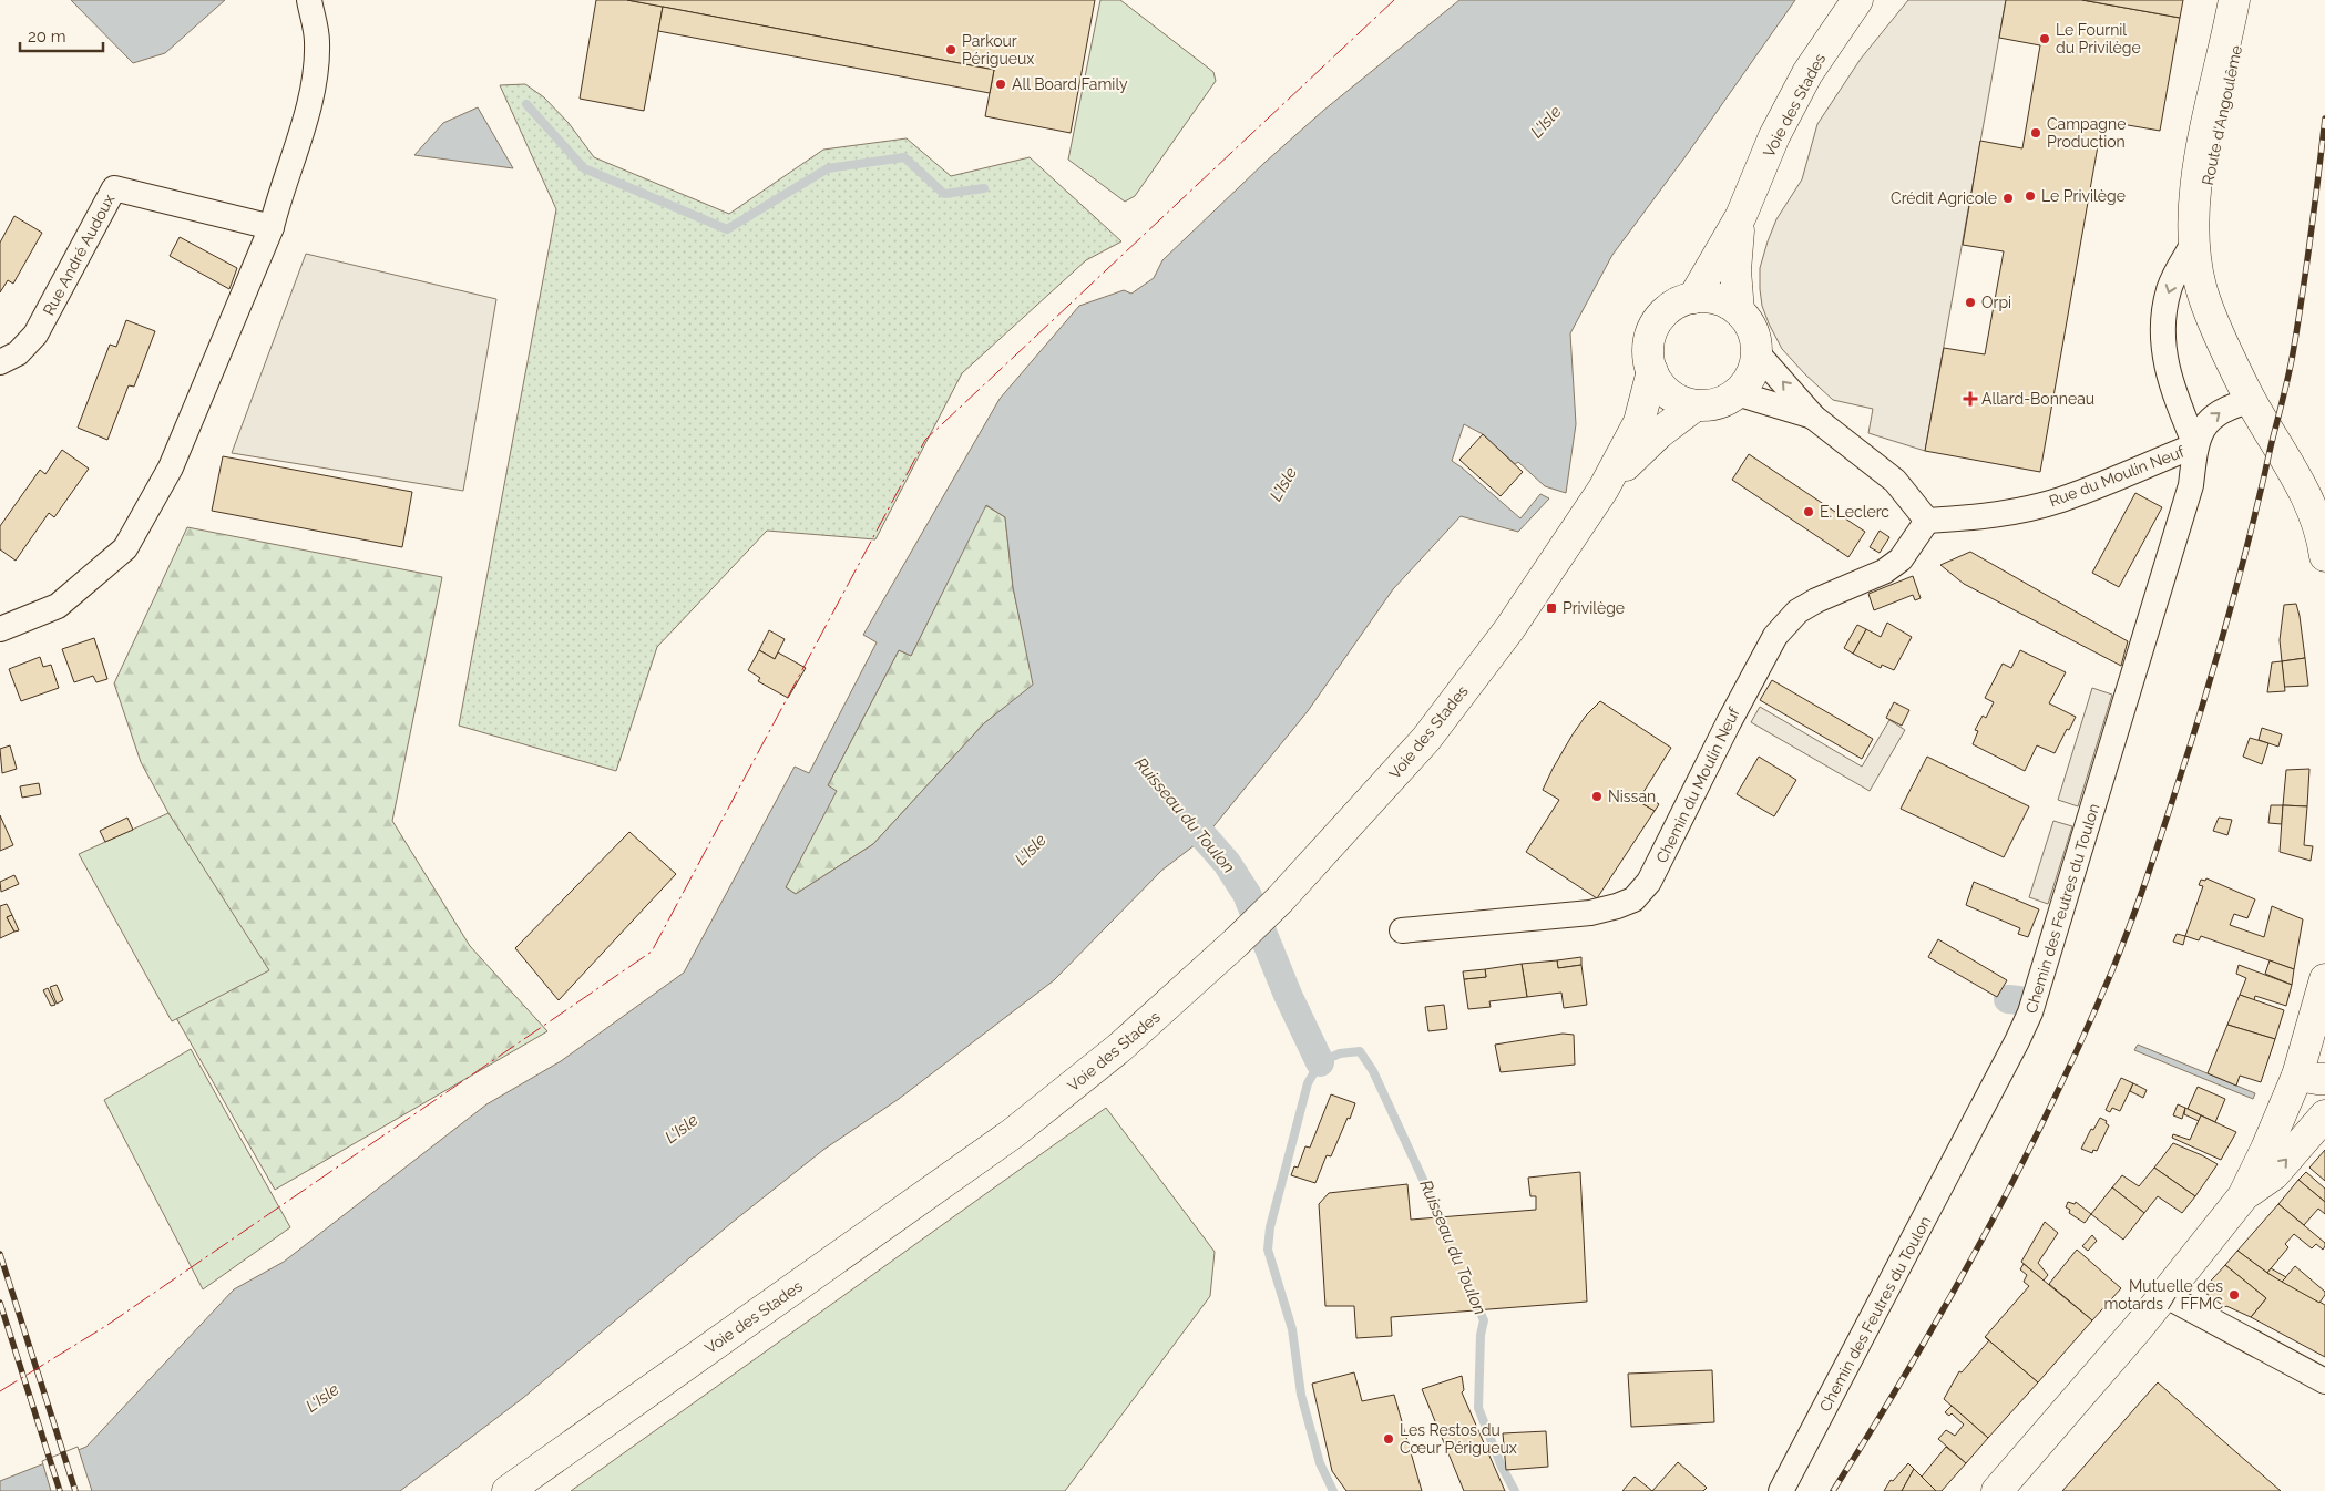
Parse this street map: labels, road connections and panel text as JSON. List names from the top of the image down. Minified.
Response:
{"streets":{"main road":["Voie des Stades","Route d'Angoulême"],"street":["Rue André Audoux","Rue du Moulin Neuf","Chemin du Moulin Neuf","Chemin des Feutres du Toulon"]},"crossings":[["Rue du Moulin Neuf","Chemin du Moulin Neuf"],["Rue du Moulin Neuf","Chemin des Feutres du Toulon"]],"water":["L'Isle","Ruisseau du Toulon"],"places":{"other":["Le Fournil du Privilège","Parkour Périgueux","All Board Family","Campagne Production","Le Privilège","Crédit Agricole","Orpi","E. Leclerc","Nissan","Mutuelle des motards / FFMC","Les Restos du Cœur Périgueux"],"health":["Allard-Bonneau"],"transit":["Privilège"]},"scale_bar":"20 m"}
